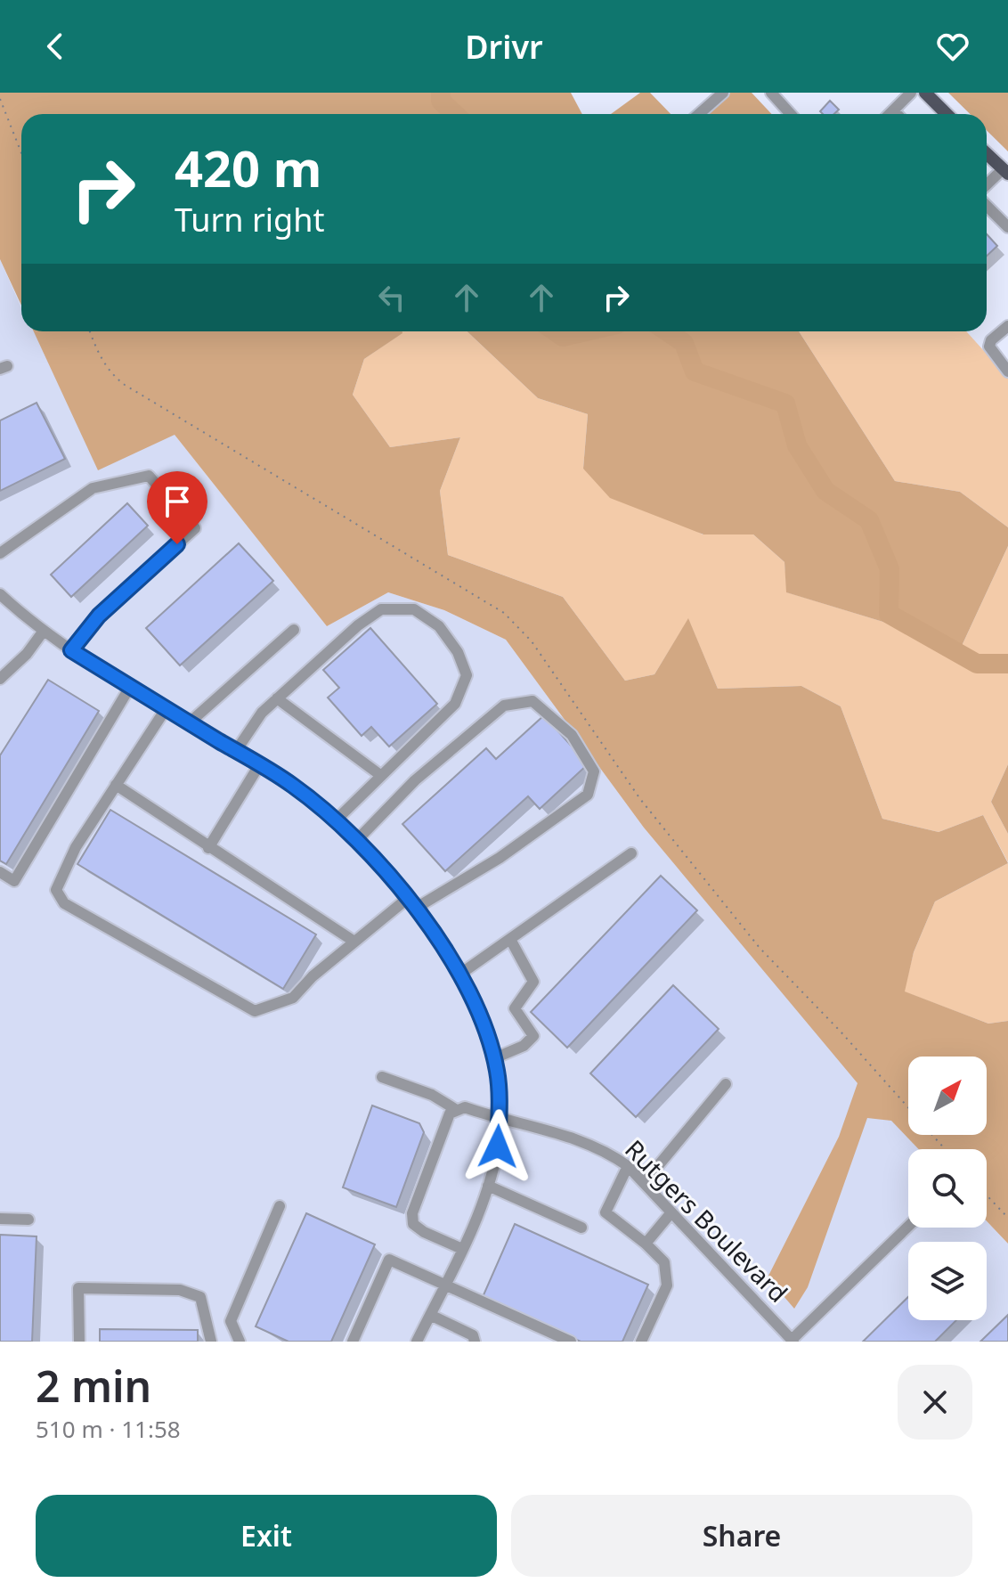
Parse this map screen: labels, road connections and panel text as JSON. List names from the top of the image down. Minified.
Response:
{"streets":{"street":["Rutgers Boulevard"]},"north":"top right","page":{"header":"Drivr","turn":["420 m","Turn right"],"heading":["2 min","510 m · 11:58"],"buttons":["Exit","Share"]}}
